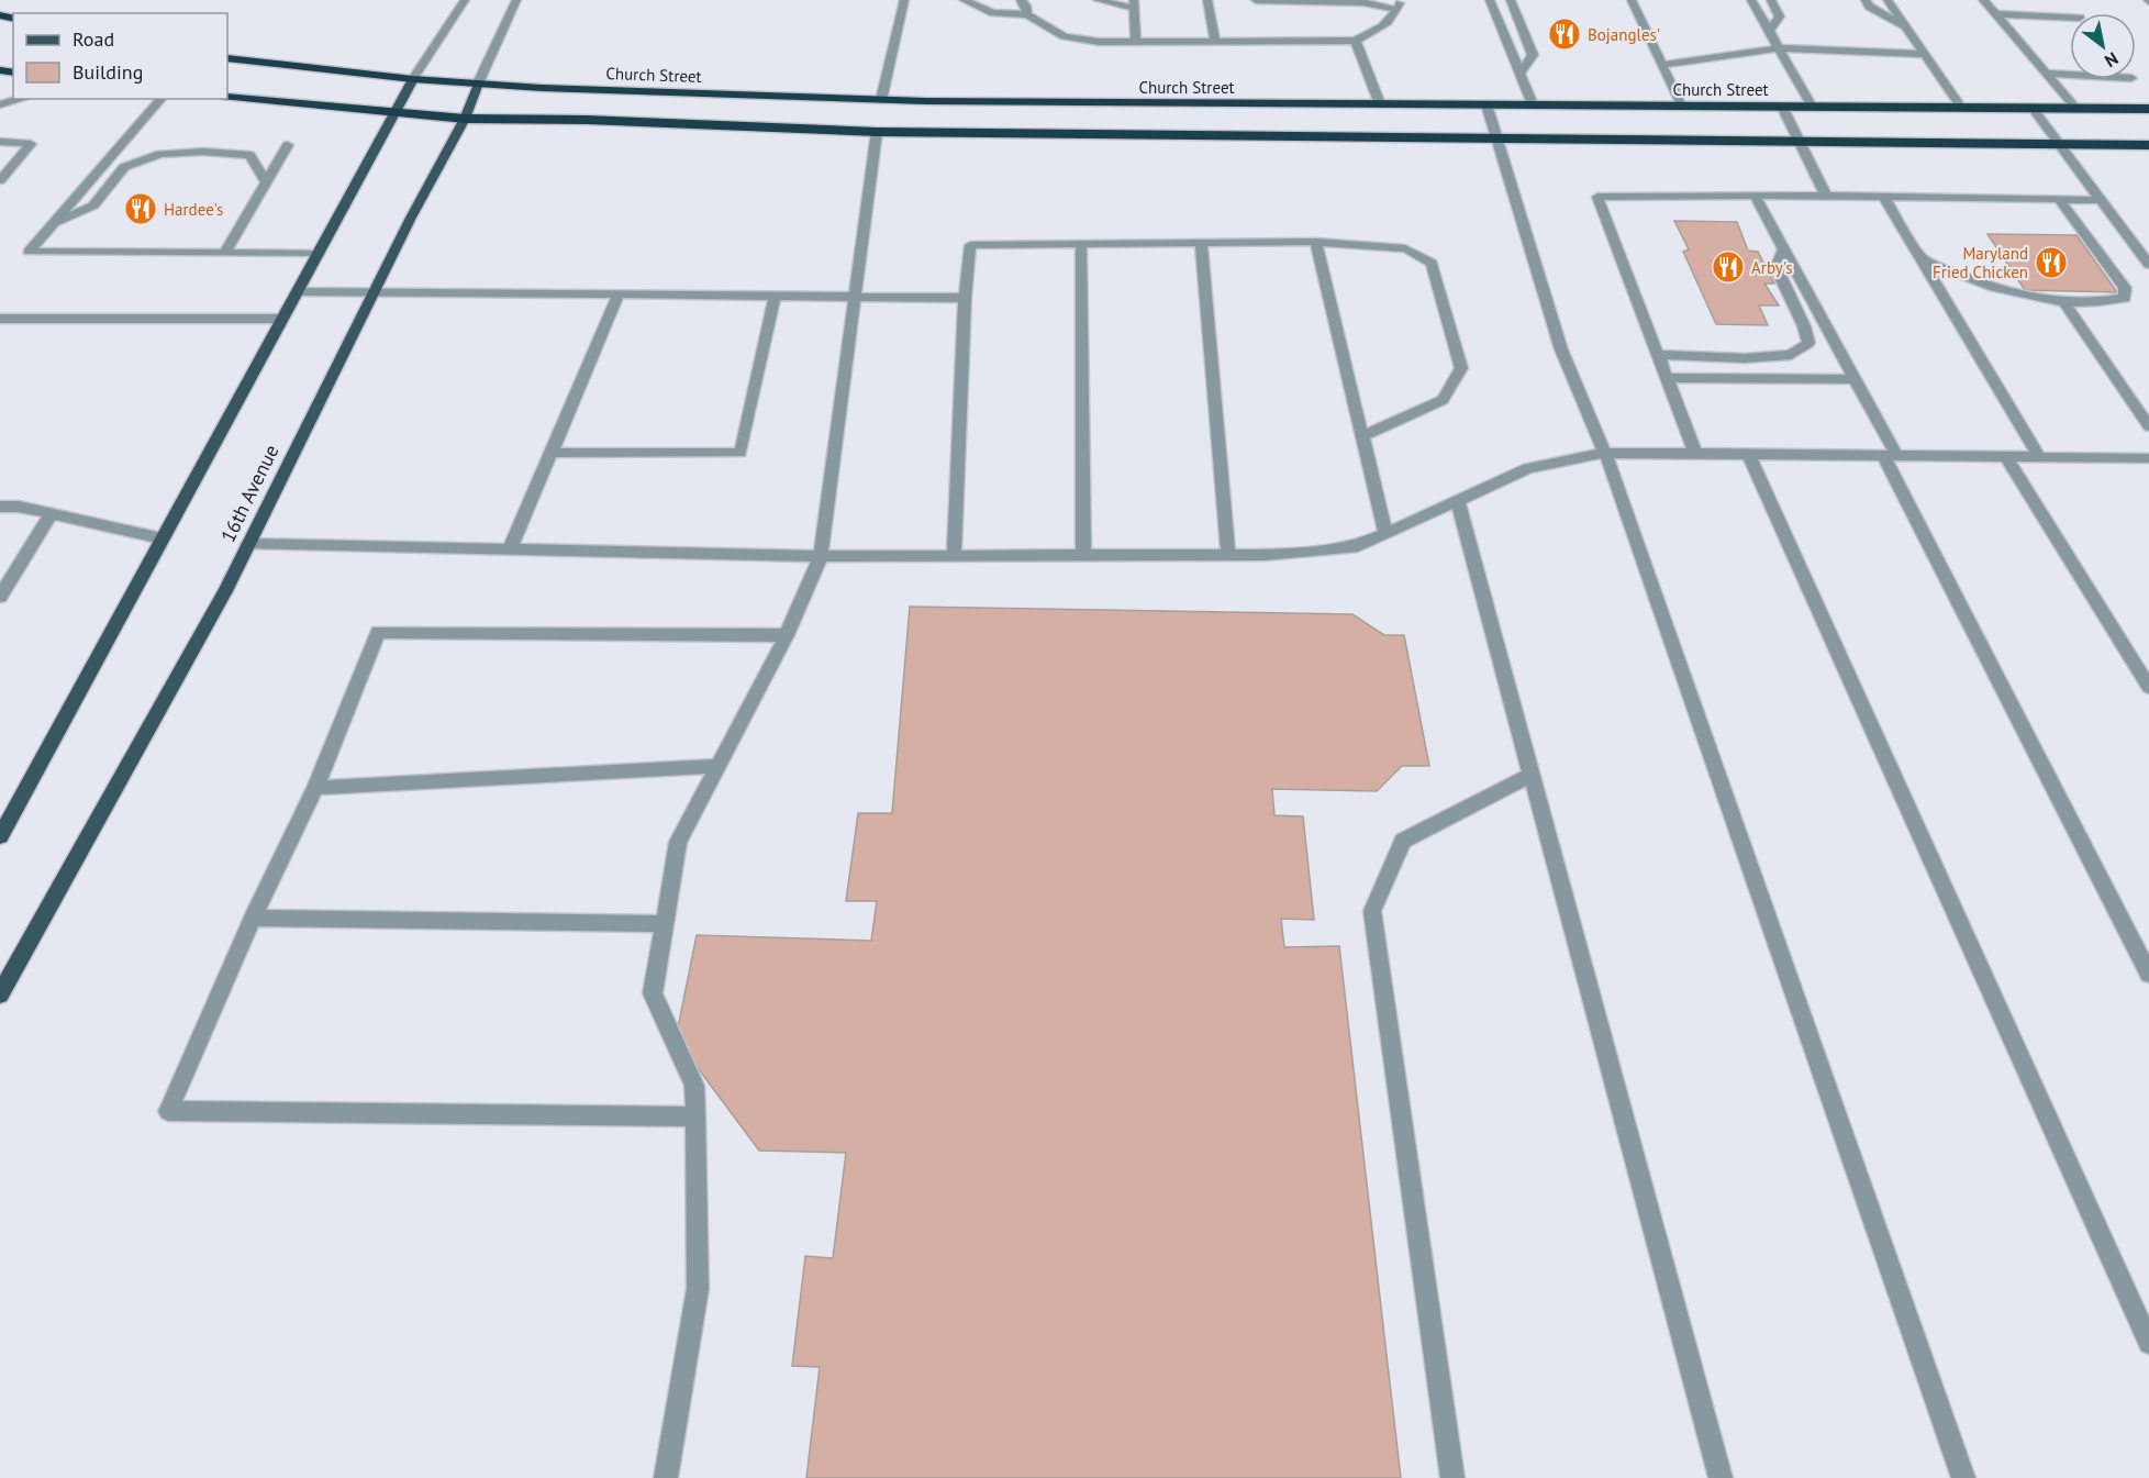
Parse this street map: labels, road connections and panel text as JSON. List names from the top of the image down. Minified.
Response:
{"streets":{"highway":["Church Street"],"main road":["16th Avenue"]},"crossings":[["Church Street","16th Avenue"]],"places":{"restaurant":["Bojangles'","Hardee's","Maryland Fried Chicken","Arby's"]},"legend":["Road","Building"],"north":"bottom right"}
